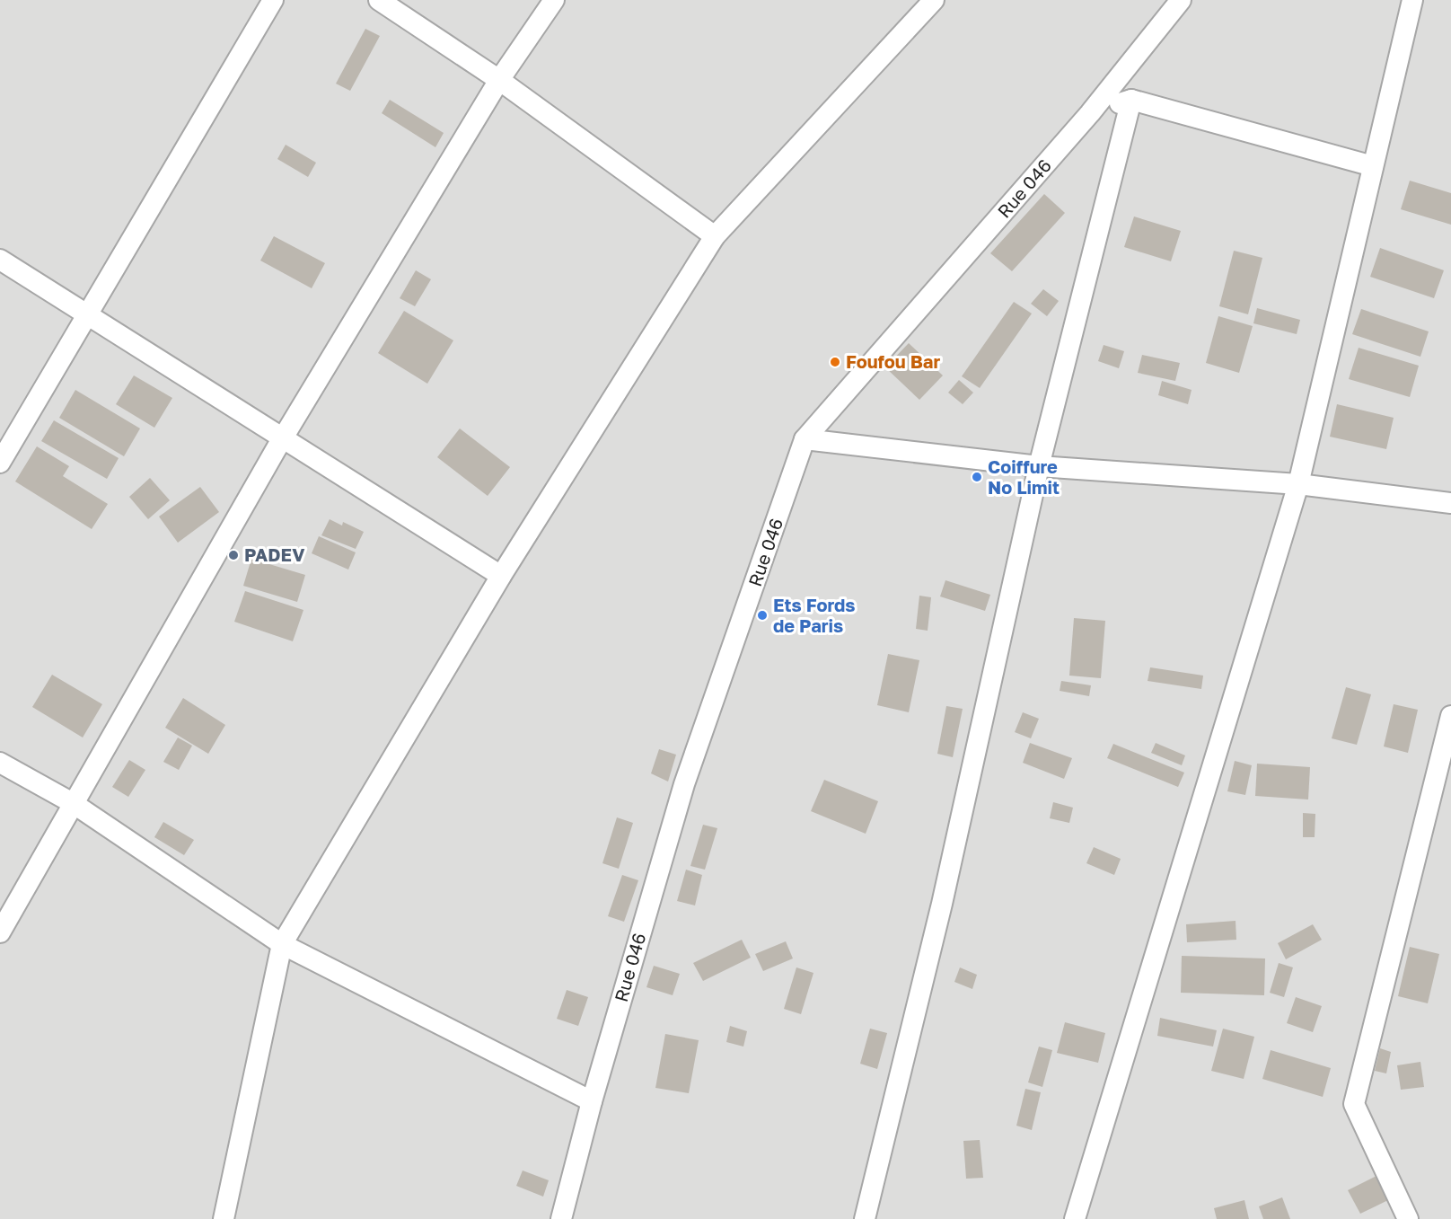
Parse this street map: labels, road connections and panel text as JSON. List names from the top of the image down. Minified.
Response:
{"streets":{"street":["Rue 046"]},"places":["Foufou Bar","Coiffure No Limit","PADEV","Ets Fords de Paris"]}
